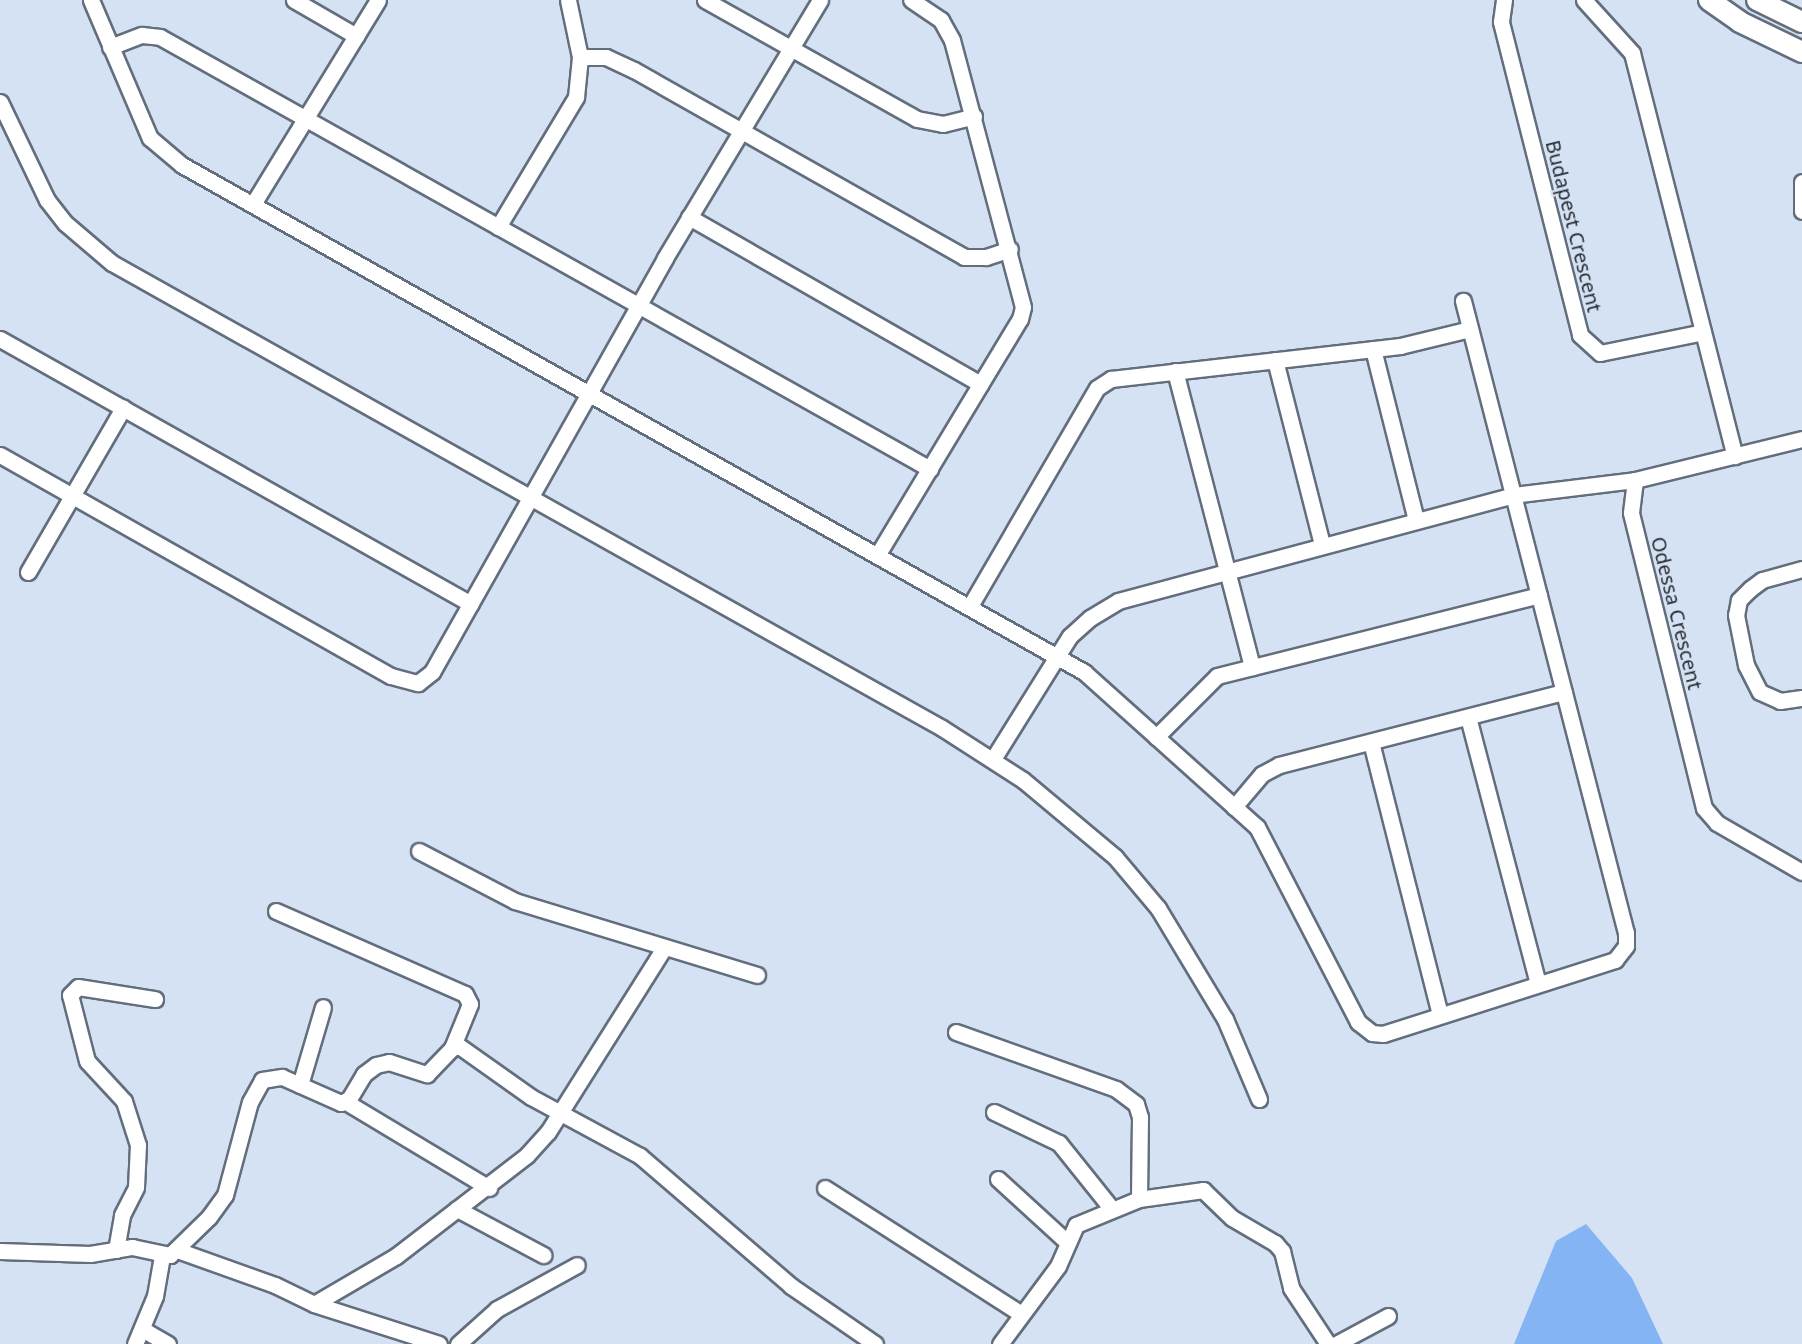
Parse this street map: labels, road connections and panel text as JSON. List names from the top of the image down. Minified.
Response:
{"streets":{"street":["Budapest Crescent","Odessa Crescent"]}}
